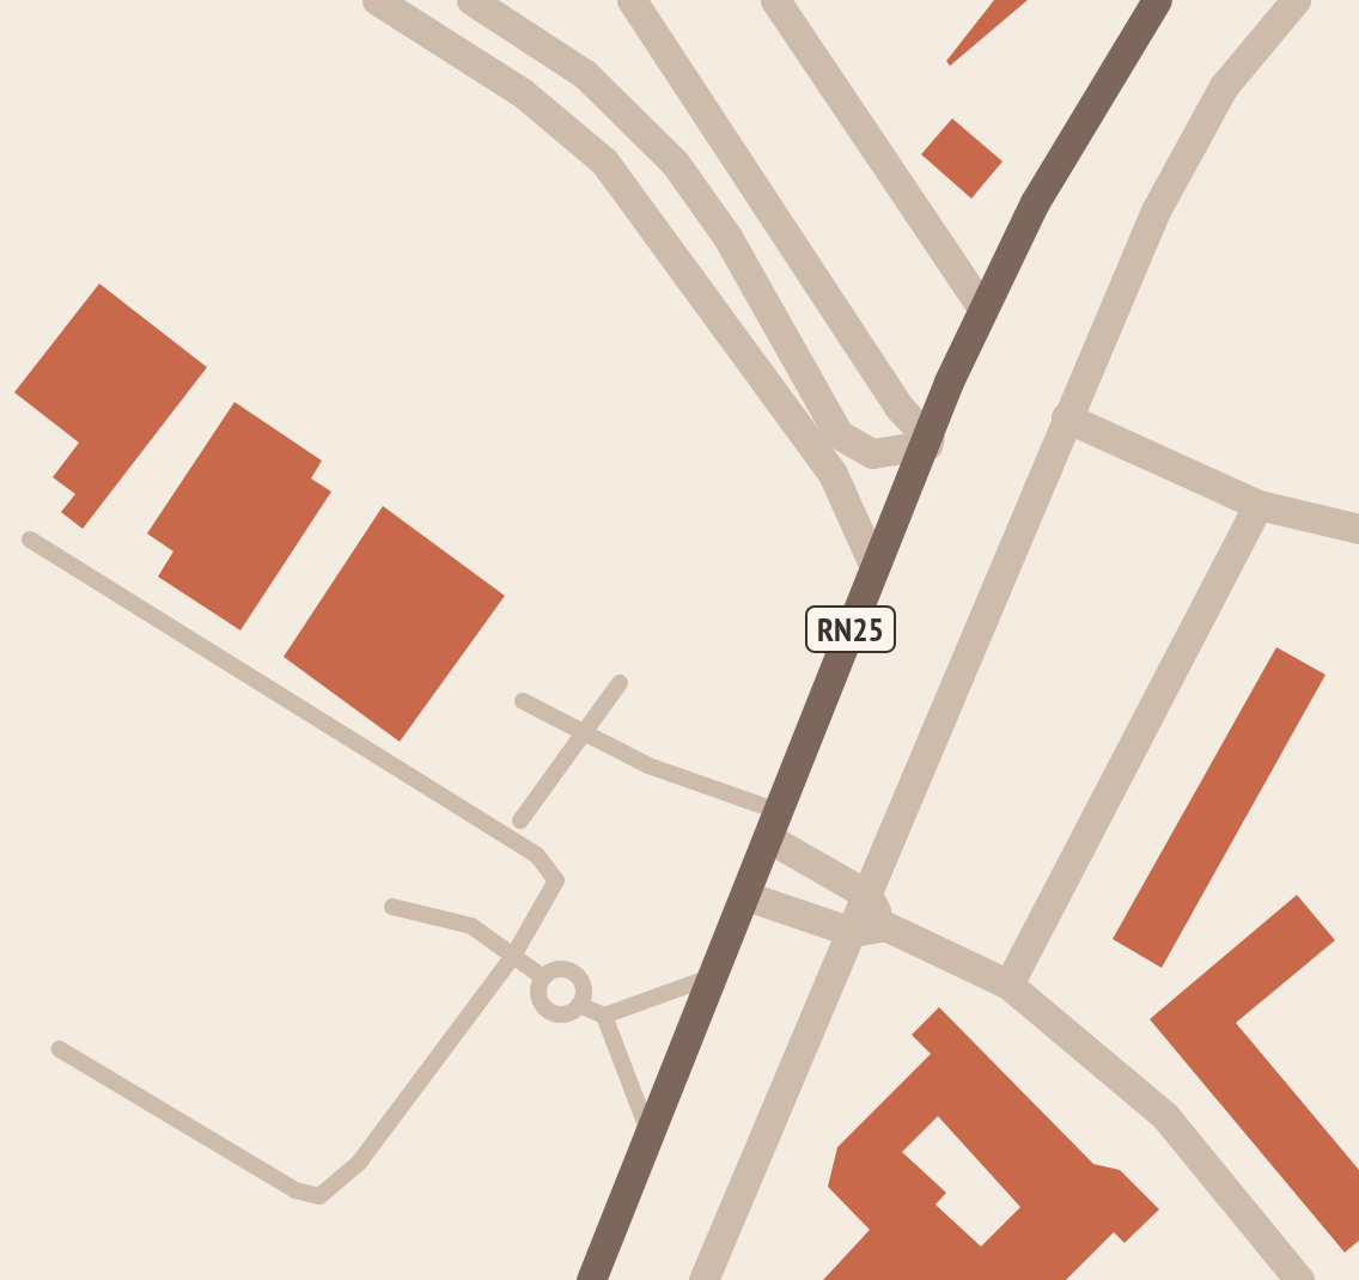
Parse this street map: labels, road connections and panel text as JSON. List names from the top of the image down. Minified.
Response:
{"streets":{"main road":["RN25"]}}
